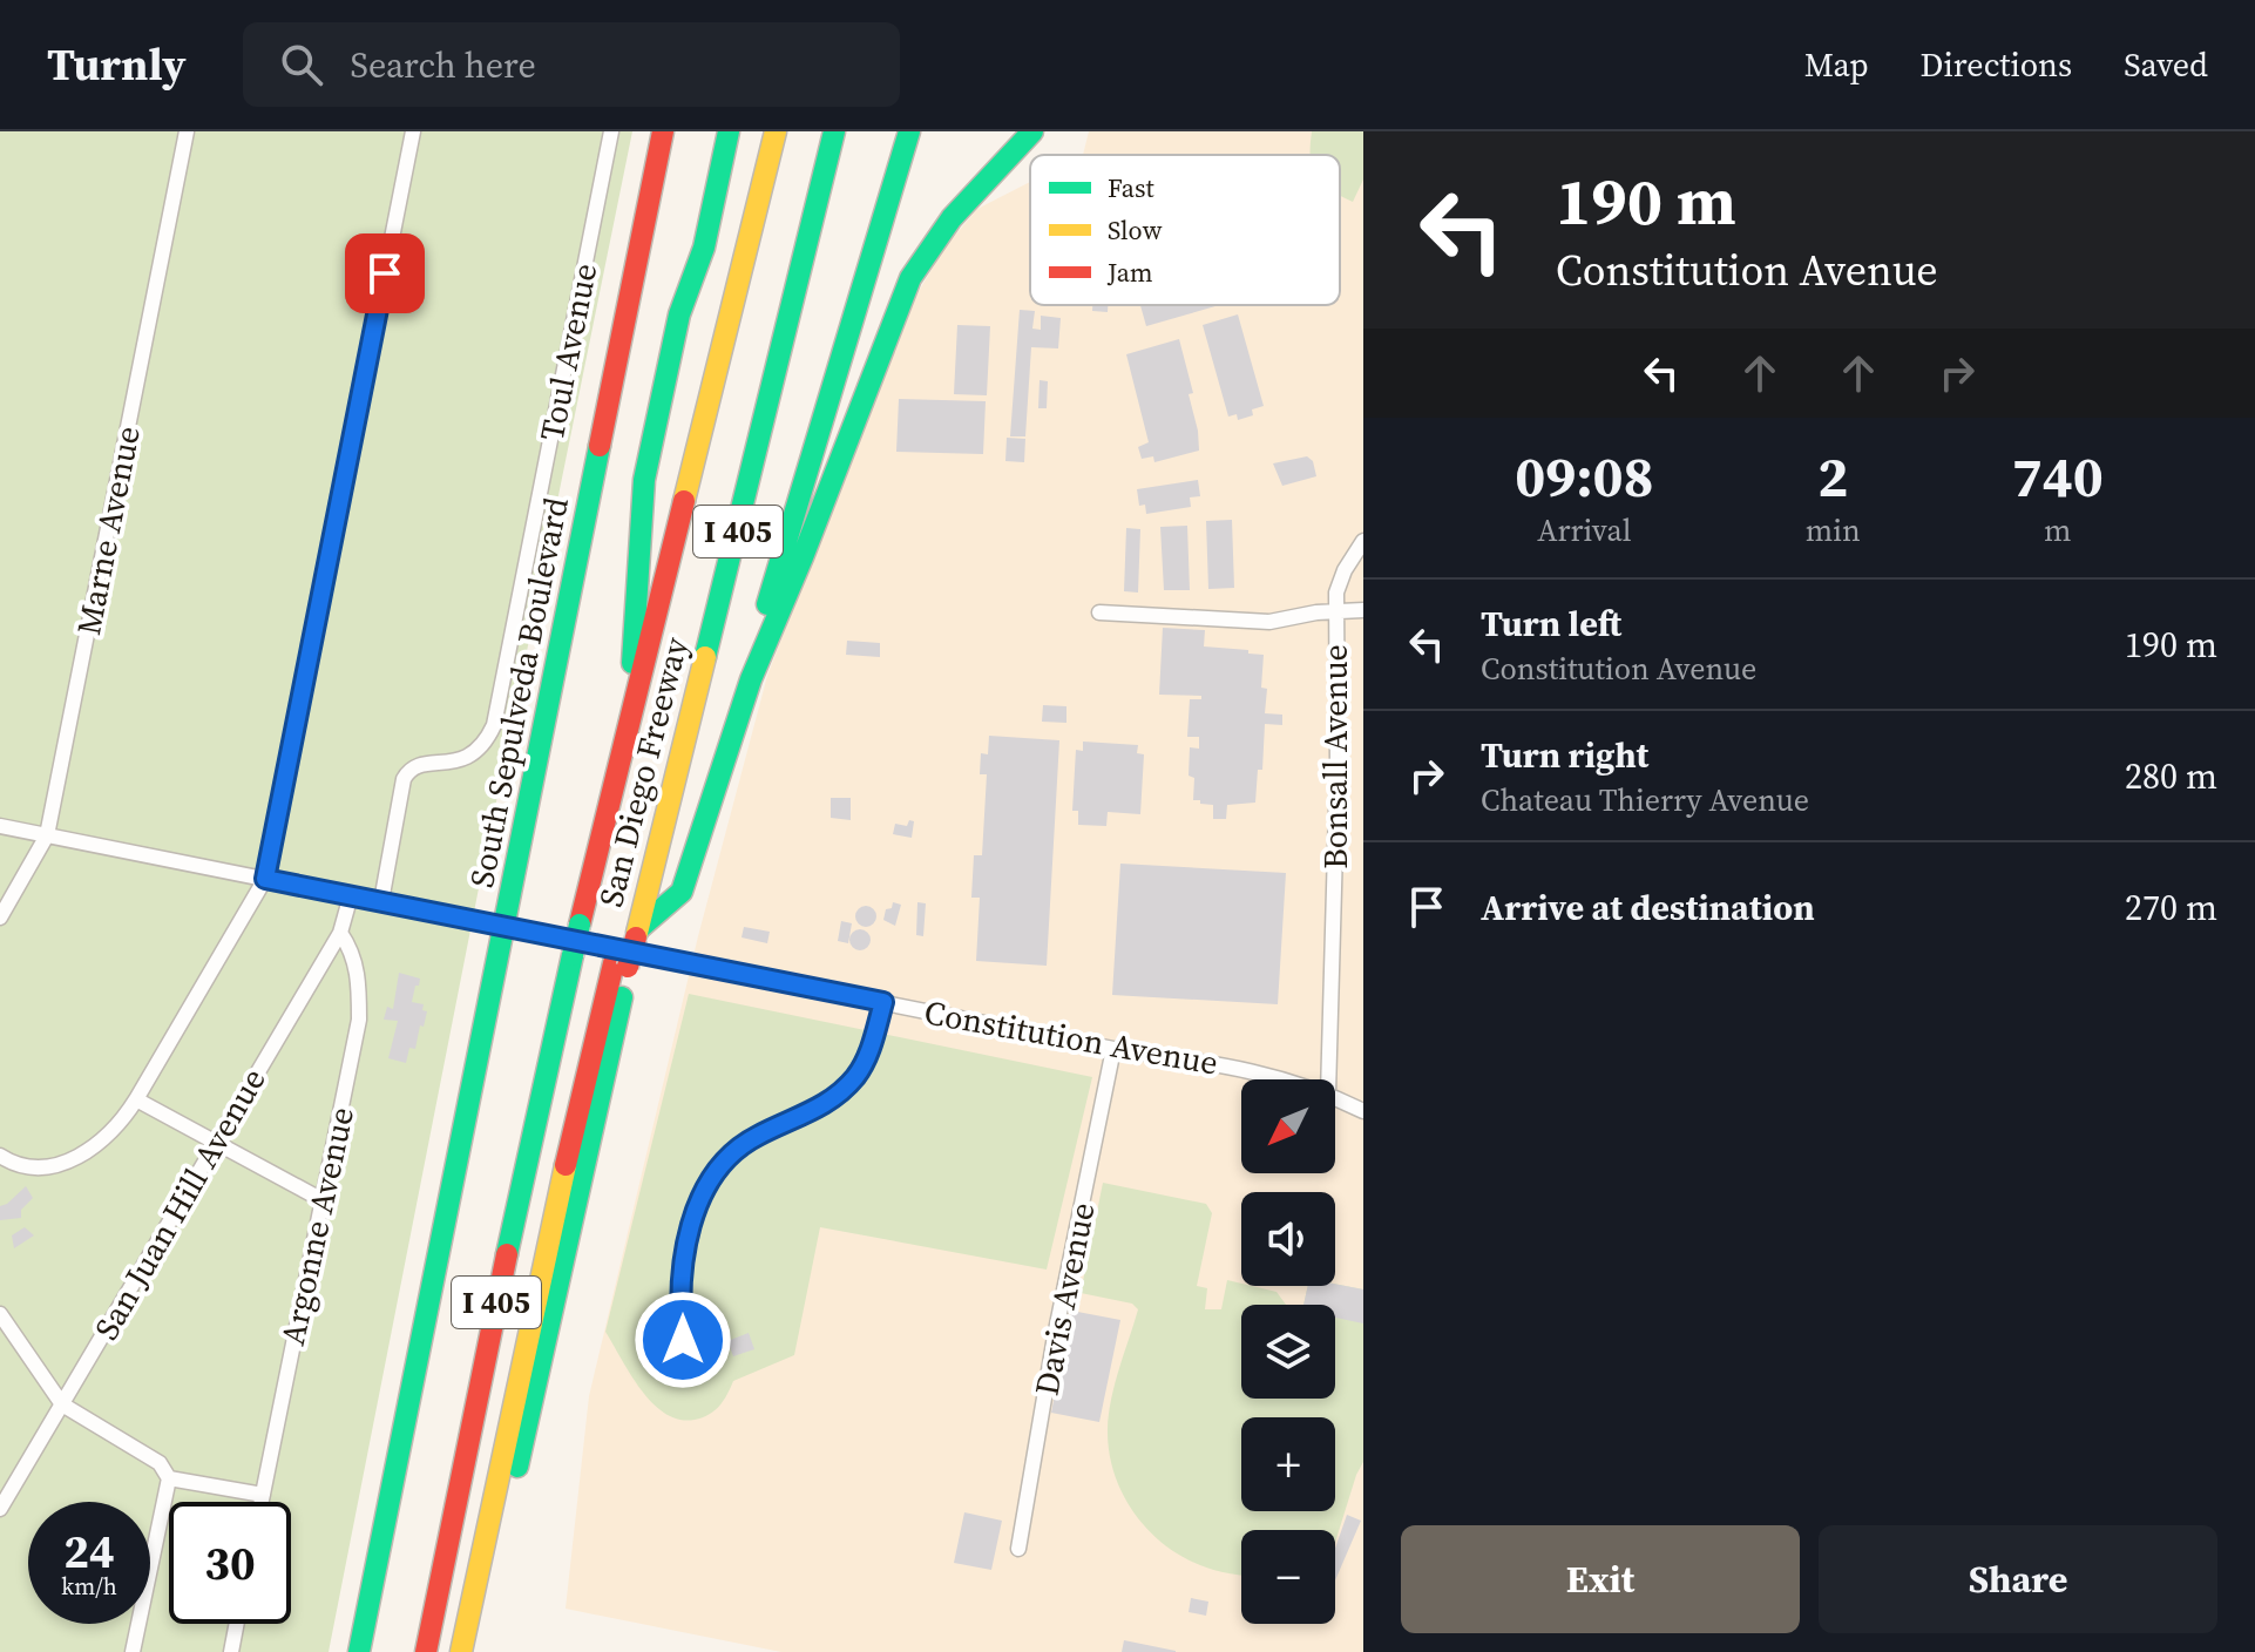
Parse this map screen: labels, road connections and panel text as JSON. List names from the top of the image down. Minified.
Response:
{"streets":{"main road":["I 405","South Sepulveda Boulevard","San Diego Freeway"],"street":["Toul Avenue","Marne Avenue","Bonsall Avenue","Constitution Avenue","San Juan Hill Avenue","Argonne Avenue","Davis Avenue"]},"crossings":[["Toul Avenue","Constitution Avenue"],["Marne Avenue","Constitution Avenue"],["South Sepulveda Boulevard","Constitution Avenue"],["Constitution Avenue","San Juan Hill Avenue"],["Constitution Avenue","Davis Avenue"],["San Juan Hill Avenue","Argonne Avenue"]],"legend":["Fast","Slow","Jam"],"north":"bottom left","page":{"header":"Turnly","search":"Search here","nav":["Map","Directions","Saved"],"turn":["190 m","Constitution Avenue"],"eta":["09:08","Arrival","2","min","740","m"],"list":[{"name":"Turn left","note":"Constitution Avenue","value":"190 m"},{"name":"Turn right","note":"Chateau Thierry Avenue","value":"280 m"},{"name":"Arrive at destination","value":"270 m"}],"map_buttons":["+","−"],"speed":"24 km/h","limit":"30","buttons":["Exit","Share"]}}
